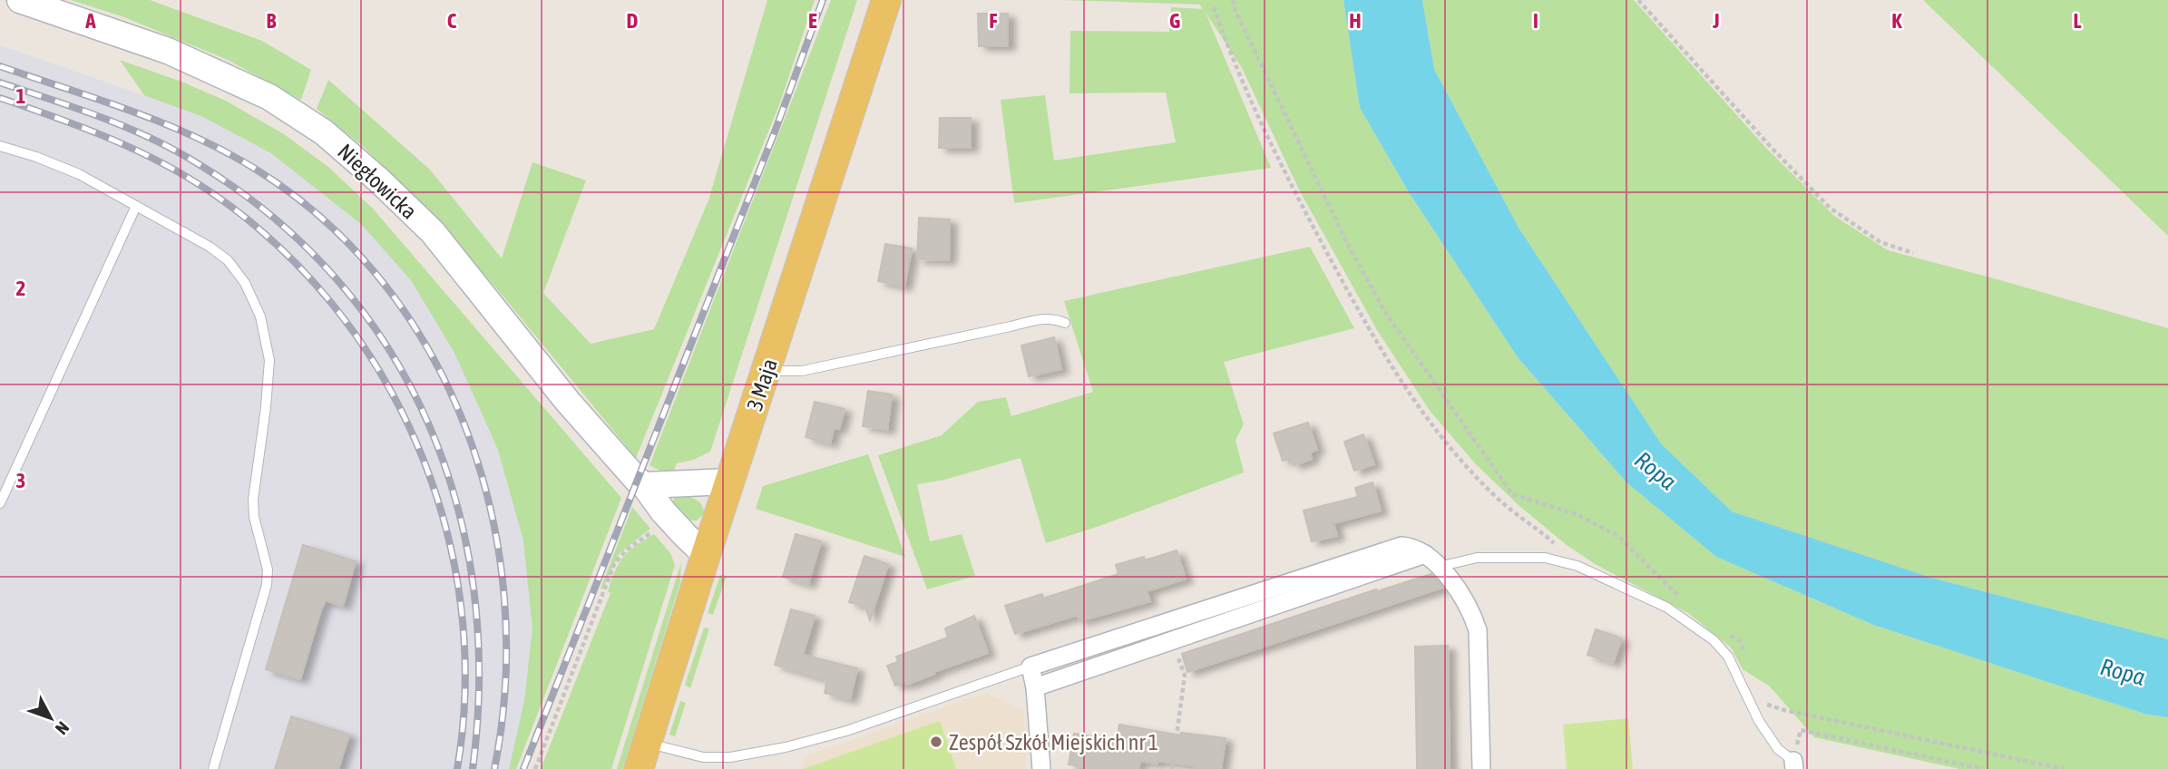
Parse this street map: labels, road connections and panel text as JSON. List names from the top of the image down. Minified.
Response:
{"streets":{"main road":["3 Maja"],"street":["Niegłowicka"]},"crossings":[["Niegłowicka","3 Maja"]],"water":["Ropa"],"places":["Zespół Szkół Miejskich nr 1"],"north":"bottom right","grid":{"columns":["A","B","C","D","E","F","G","H","I","J","K","L"],"rows":["1","2","3"]}}
